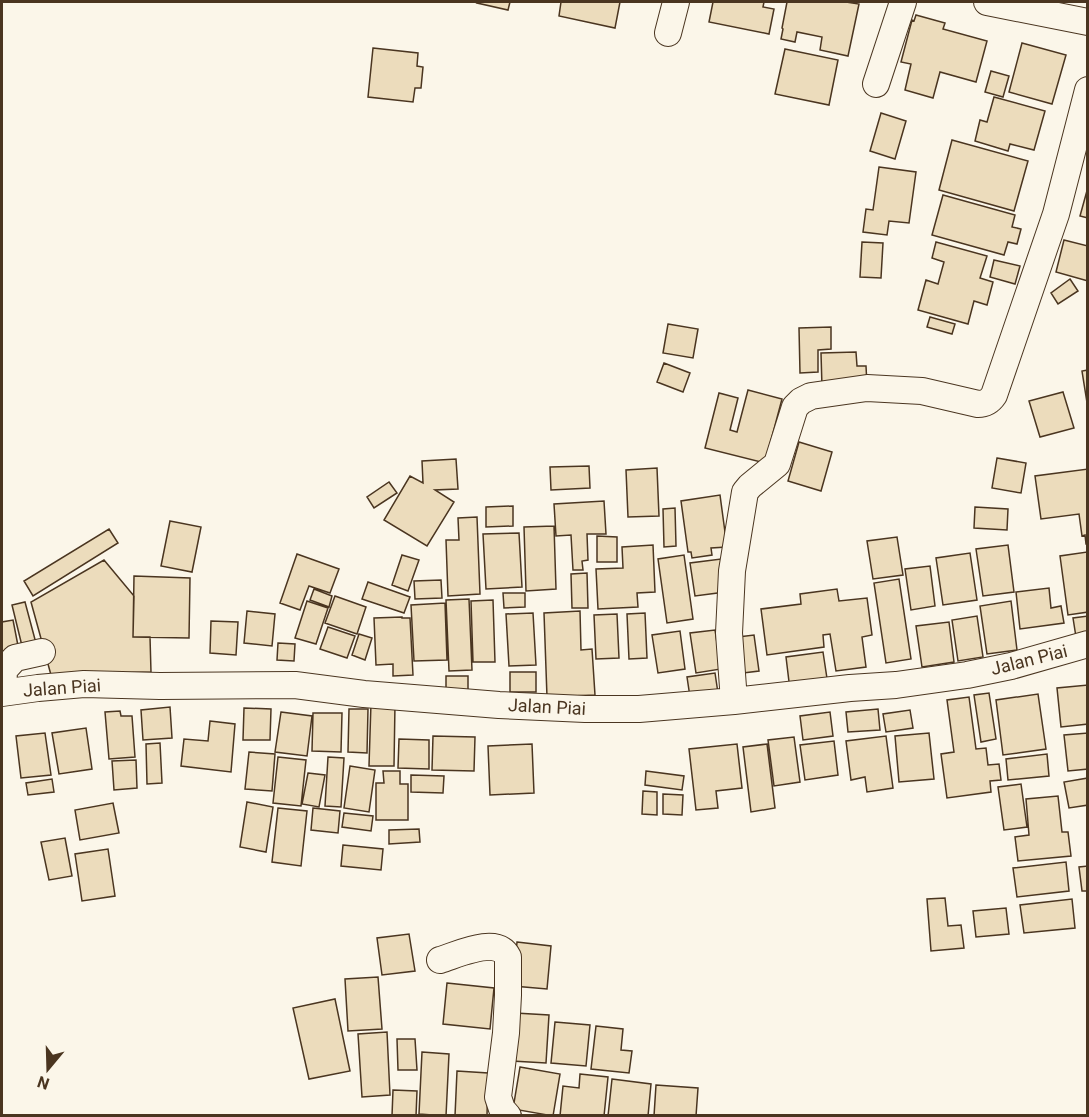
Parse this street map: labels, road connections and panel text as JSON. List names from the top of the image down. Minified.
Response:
{"streets":{"street":["Jalan Piai"]},"north":"bottom"}
